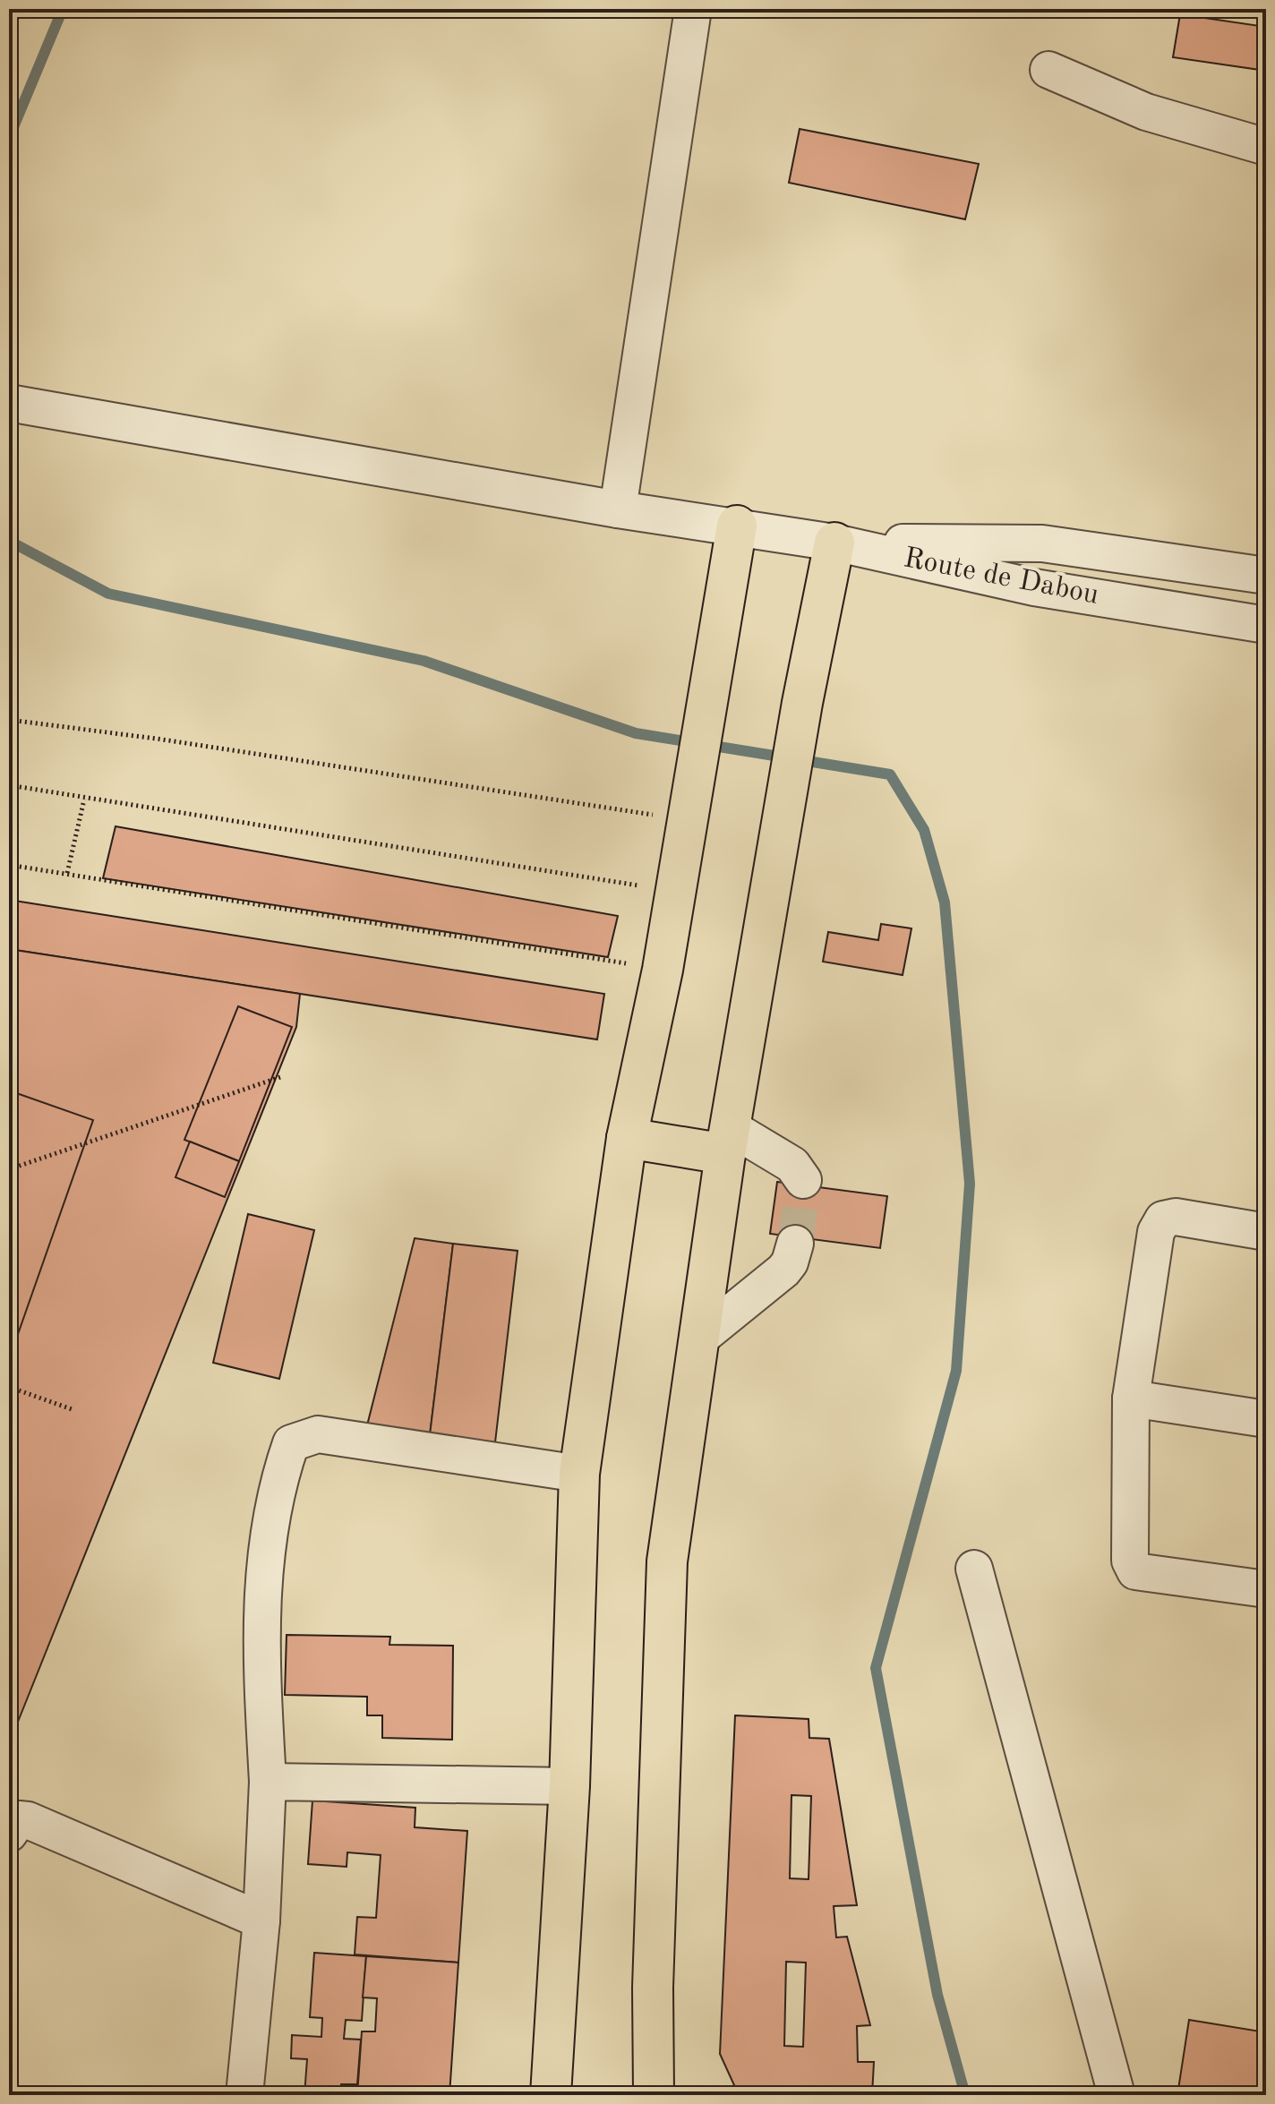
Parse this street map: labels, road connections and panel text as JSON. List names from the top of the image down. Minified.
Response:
{"streets":{"street":["Route de Dabou"]}}
